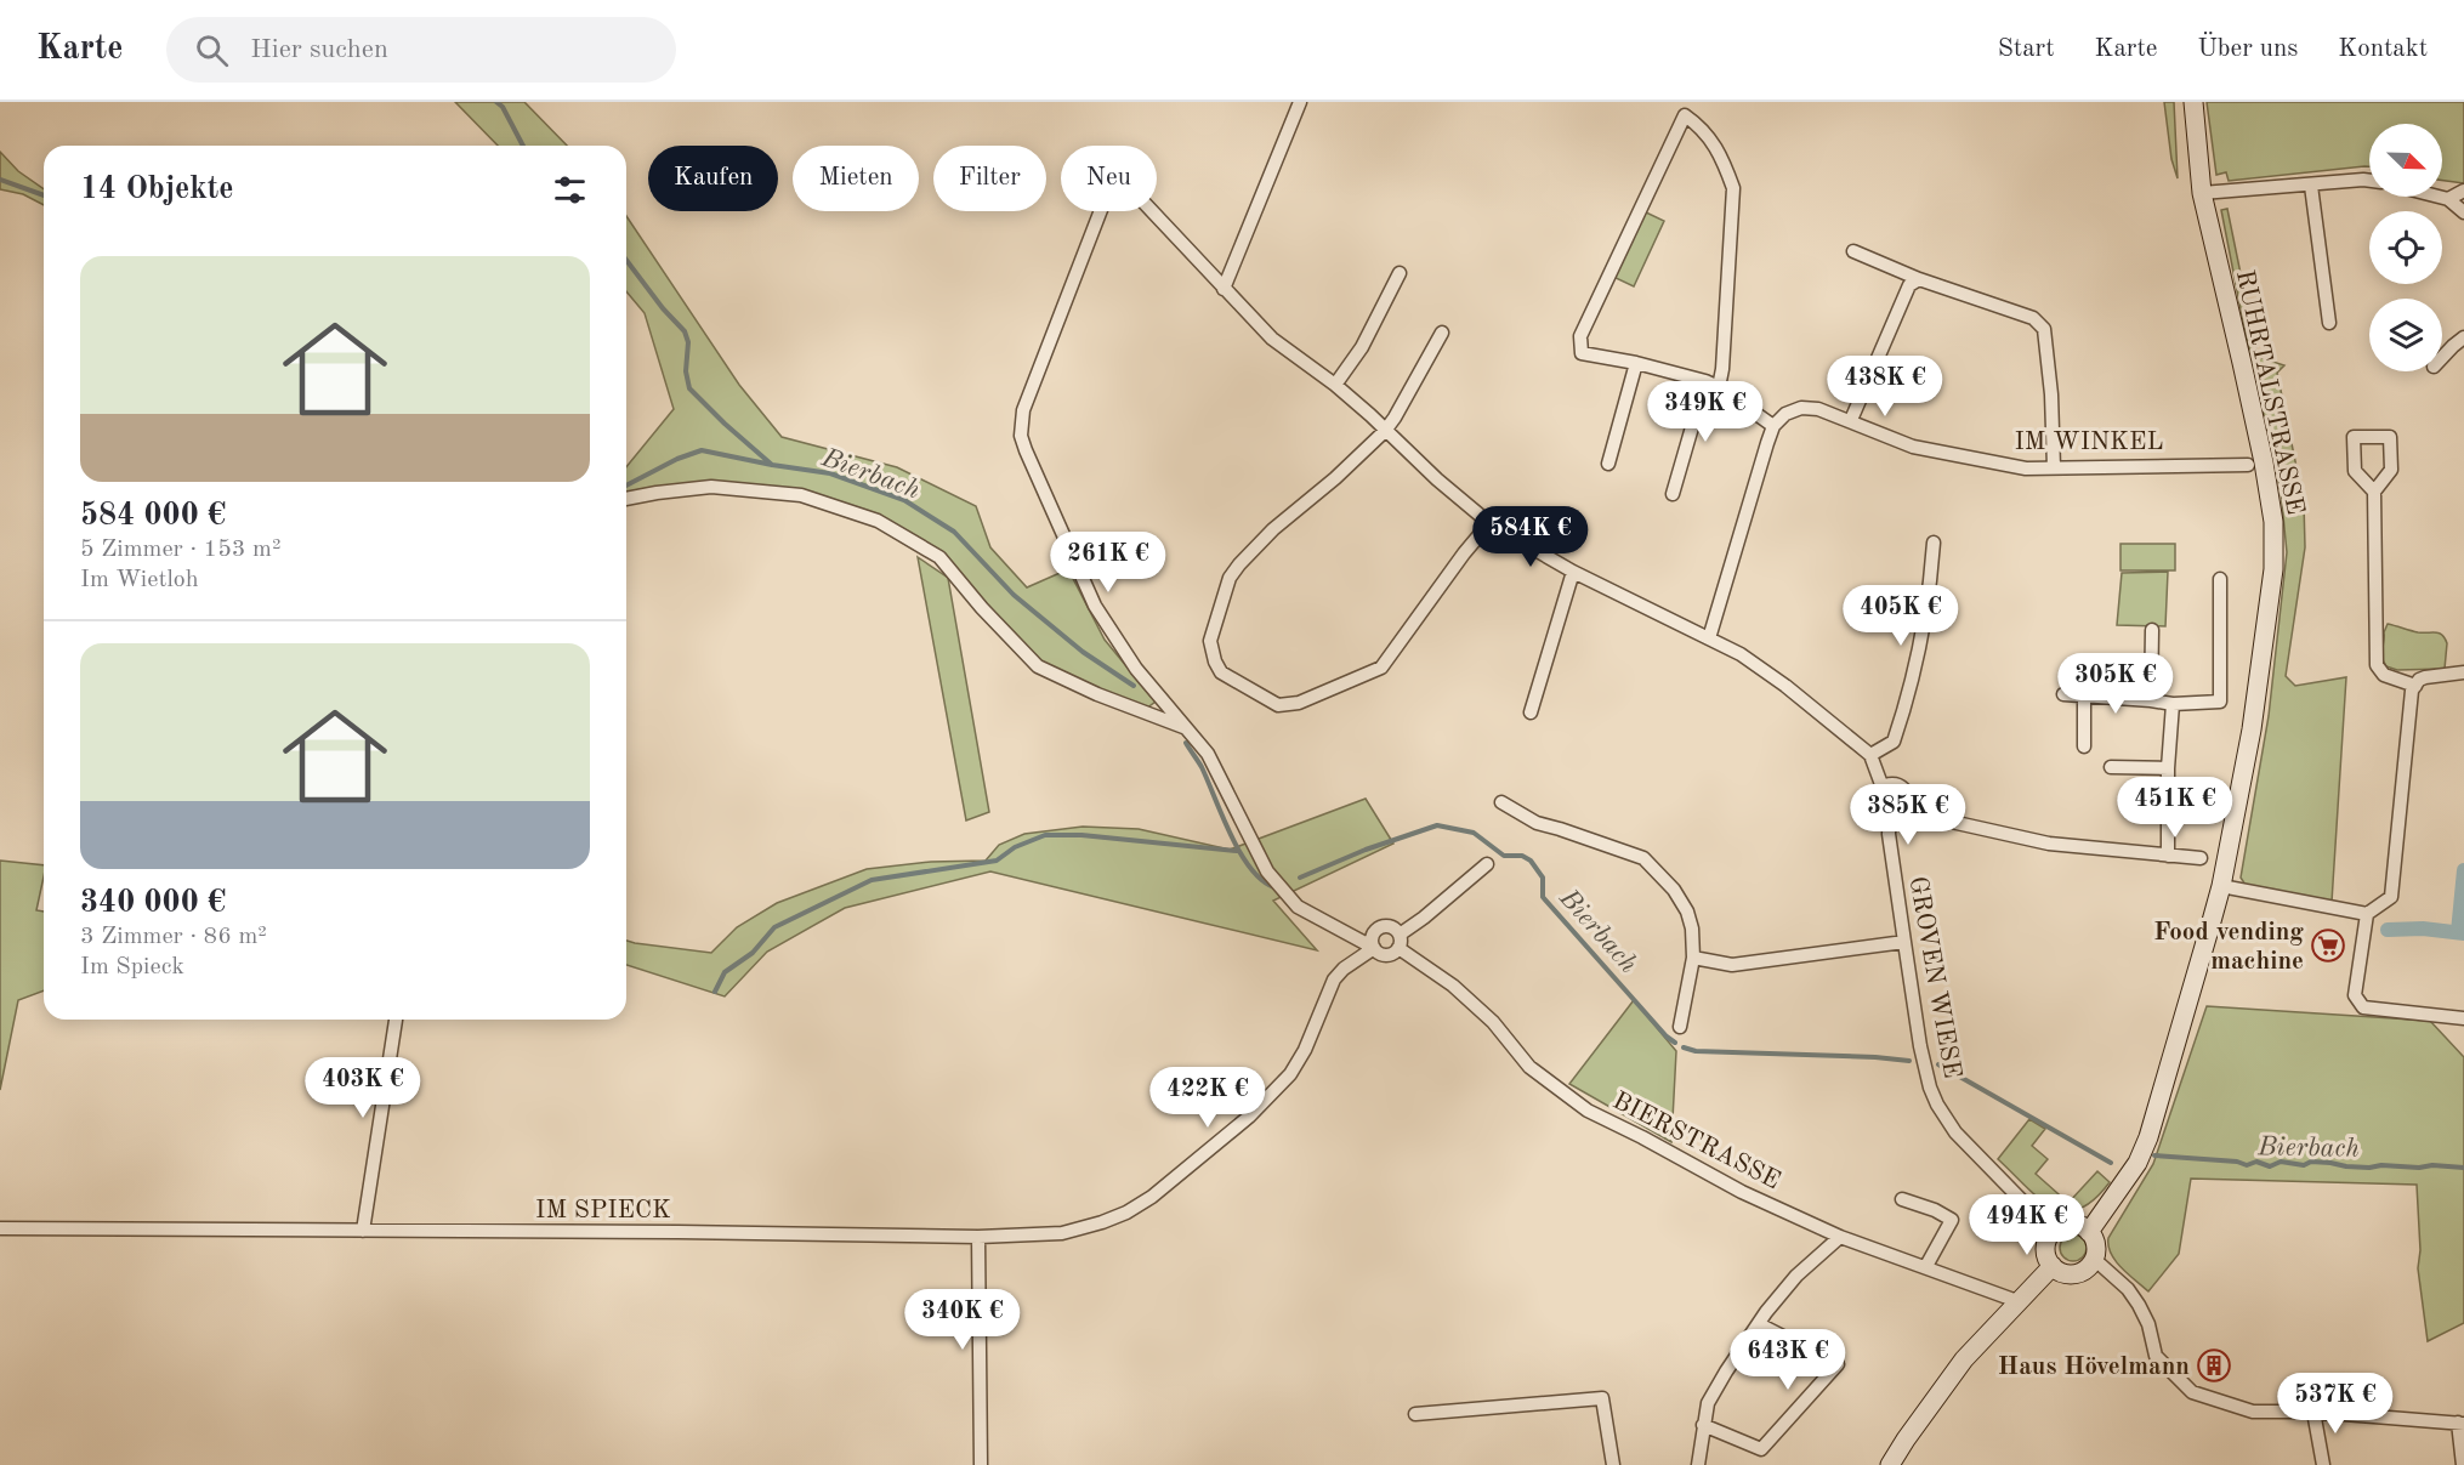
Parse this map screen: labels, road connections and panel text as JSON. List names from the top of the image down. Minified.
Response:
{"streets":{"main road":["RUHRTALSTRASSE"],"street":["IM WINKEL","GROVEN WIESE","BIERSTRASSE","IM SPIECK"]},"crossings":[["RUHRTALSTRASSE","GROVEN WIESE"],["BIERSTRASSE","IM SPIECK"]],"water":["Bierbach"],"places":{"supermarket":["Food vending machine"],"building":["Haus Hövelmann"]},"north":"bottom right","page":{"header":"Karte","search":"Hier suchen","nav":["Start","Karte","Über uns","Kontakt"],"chip":["Kaufen","Mieten","Filter","Neu"],"heading":"14 Objekte","list":[{"name":"584 000 €","note":"5 Zimmer · 153 m² · Im Wietloh"},{"name":"340 000 €","note":"3 Zimmer · 86 m² · Im Spieck"}],"price":["438K €","349K €","584K €","261K €","405K €","305K €","451K €","385K €","403K €","422K €","494K €","340K €","643K €","537K €"]}}
